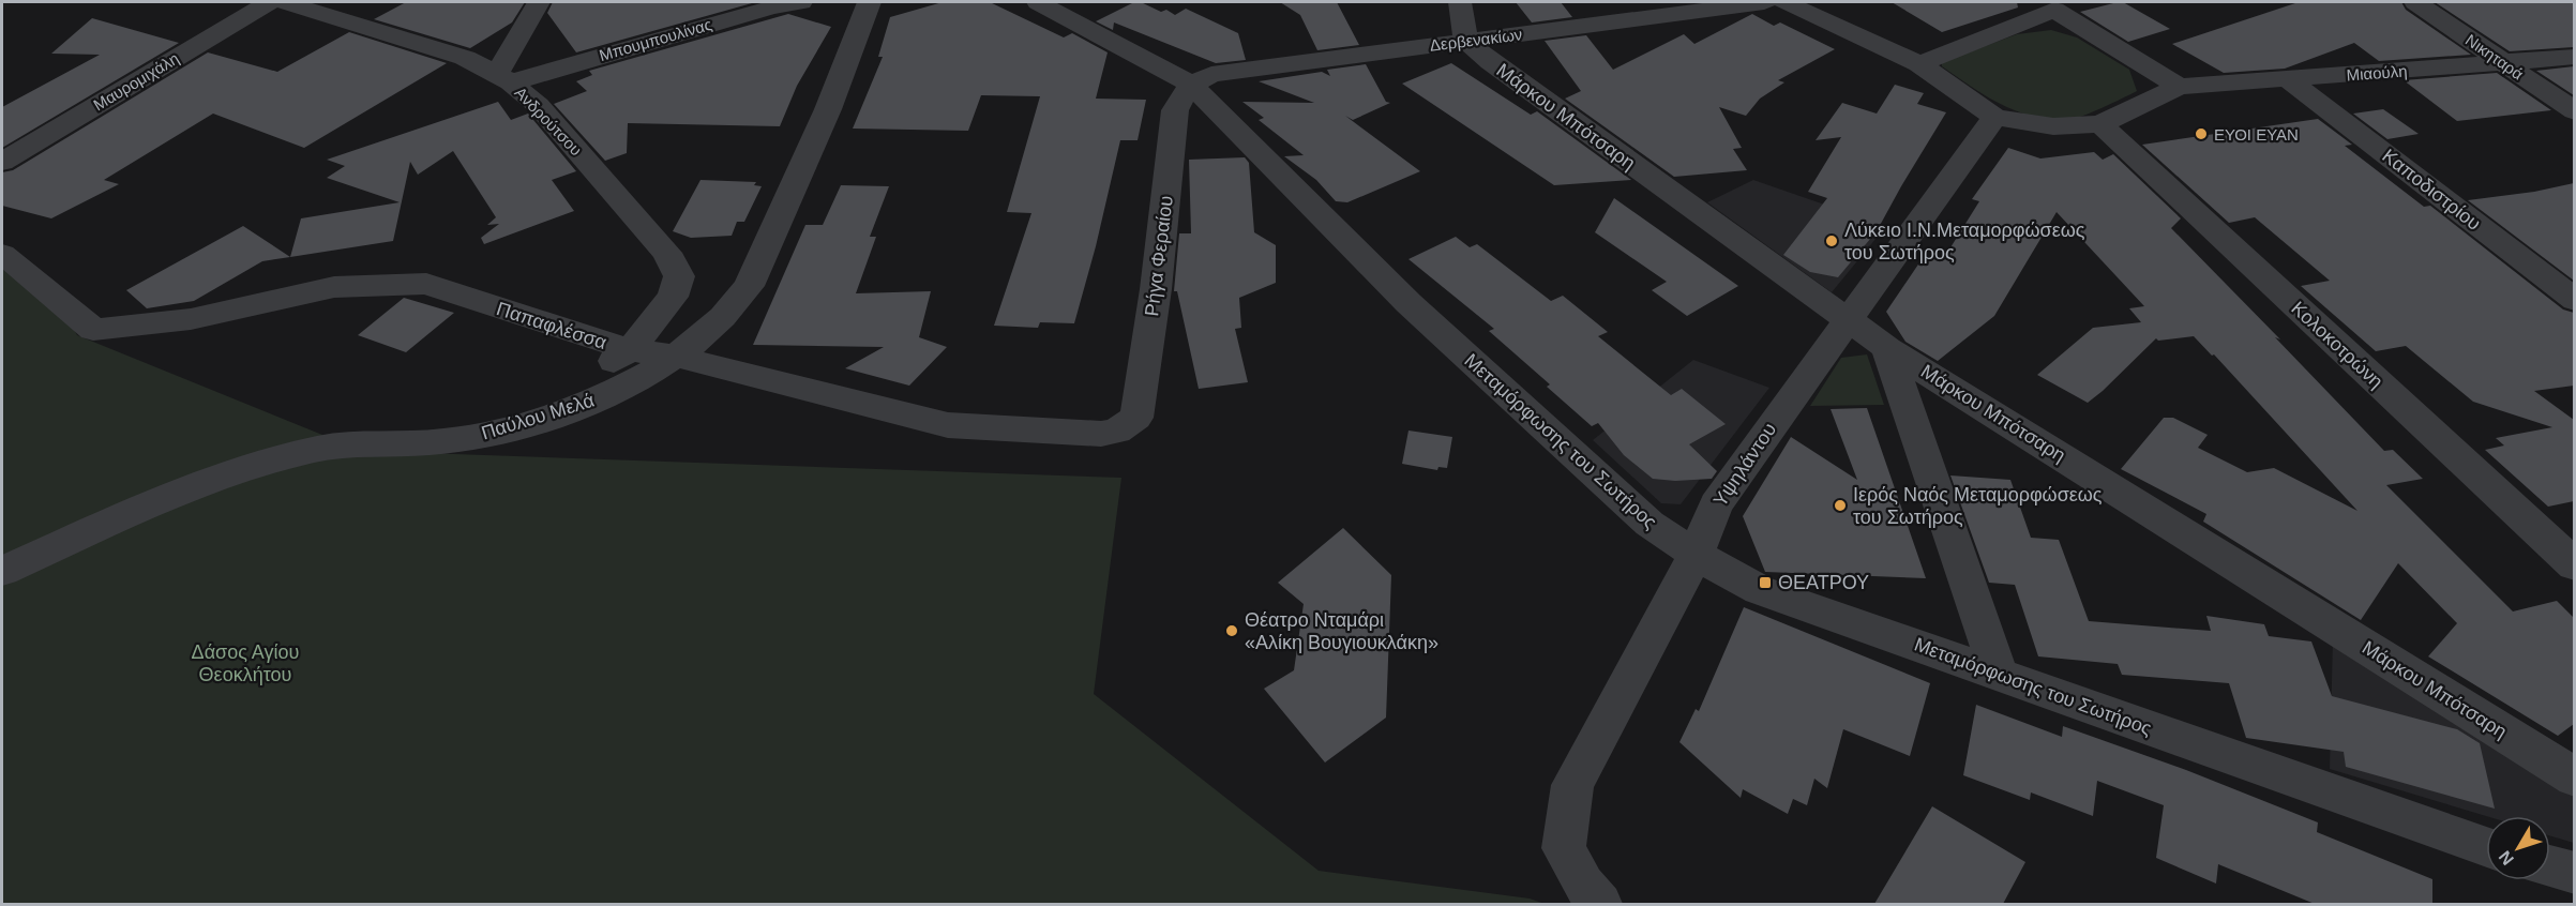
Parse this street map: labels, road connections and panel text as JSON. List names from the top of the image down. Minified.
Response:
{"streets":{"street":["Μπουμπουλίνας","Δερβενακίων","Νικηταρά","Μιαούλη","Μαυρομιχάλη","Μάρκου Μπότσαρη","Ανδρούτσου","Καποδιστρίου","Ρήγα Φεραίου","Παπαφλέσσα","Κολοκοτρώνη","Παύλου Μελά","Μεταμόρφωσης του Σωτήρος","Υψηλάντου"]},"crossings":[["Μπουμπουλίνας","Ανδρούτσου"],["Δερβενακίων","Μάρκου Μπότσαρη"],["Δερβενακίων","Ρήγα Φεραίου"],["Δερβενακίων","Μεταμόρφωσης του Σωτήρος"],["Νικηταρά","Μιαούλη"],["Μιαούλη","Καποδιστρίου"],["Μάρκου Μπότσαρη","Υψηλάντου"],["Ανδρούτσου","Παπαφλέσσα"],["Ανδρούτσου","Παύλου Μελά"],["Ρήγα Φεραίου","Παπαφλέσσα"],["Ρήγα Φεραίου","Μεταμόρφωσης του Σωτήρος"],["Παπαφλέσσα","Παύλου Μελά"],["Μεταμόρφωσης του Σωτήρος","Υψηλάντου"]],"parks":["Δάσος Αγίου Θεοκλήτου"],"places":{"other":["ΕΥΟΙ ΕΥΑΝ","Λύκειο Ι.Ν.Μεταμορφώσεως του Σωτήρος","Ιερός Ναός Μεταμορφώσεως του Σωτήρος","Θέατρο Νταμάρι «Αλίκη Βουγιουκλάκη»"],"transit":["ΘΕΑΤΡΟΥ"]},"north":"bottom left"}
